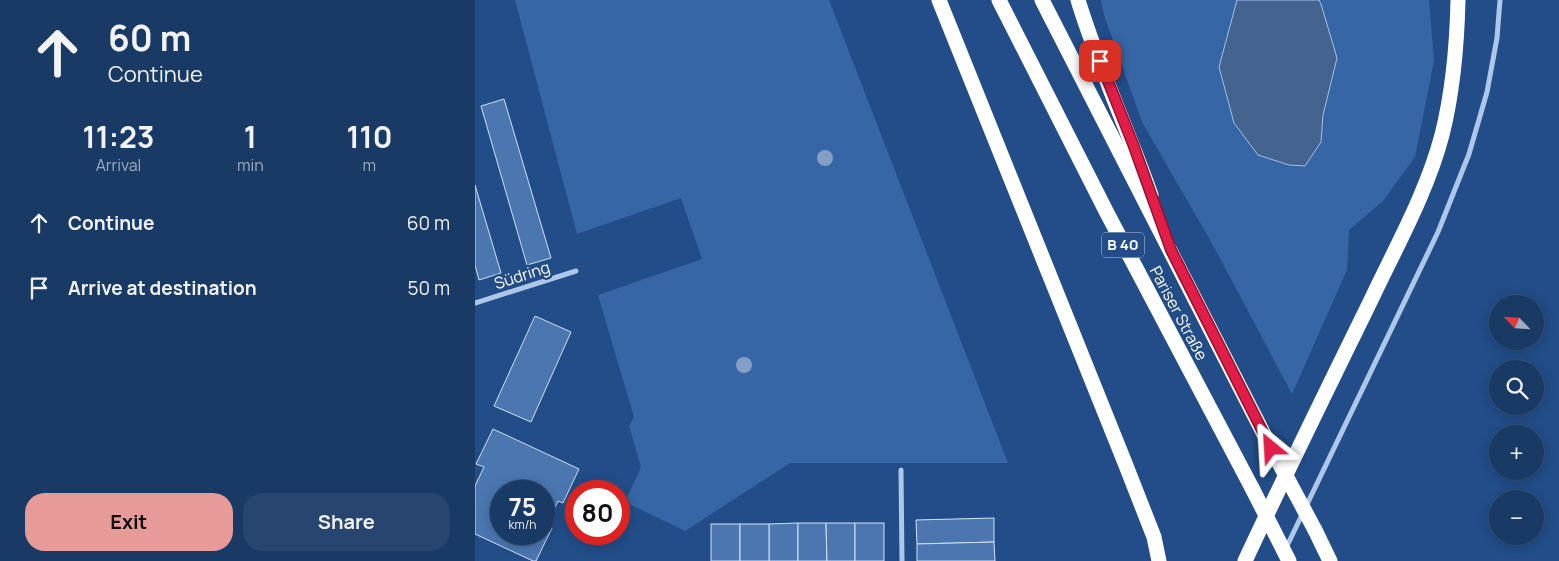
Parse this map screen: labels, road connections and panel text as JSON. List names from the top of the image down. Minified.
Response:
{"streets":{"highway":["B 40","Pariser Straße"],"street":["Südring"]},"north":"top left","page":{"turn":["60 m","Continue"],"eta":["11:23","Arrival","1","min","110","m"],"list":[{"name":"Continue","value":"60 m"},{"name":"Arrive at destination","value":"50 m"}],"map_buttons":["+","−"],"speed":"75 km/h","limit":"80","buttons":["Exit","Share"]}}
